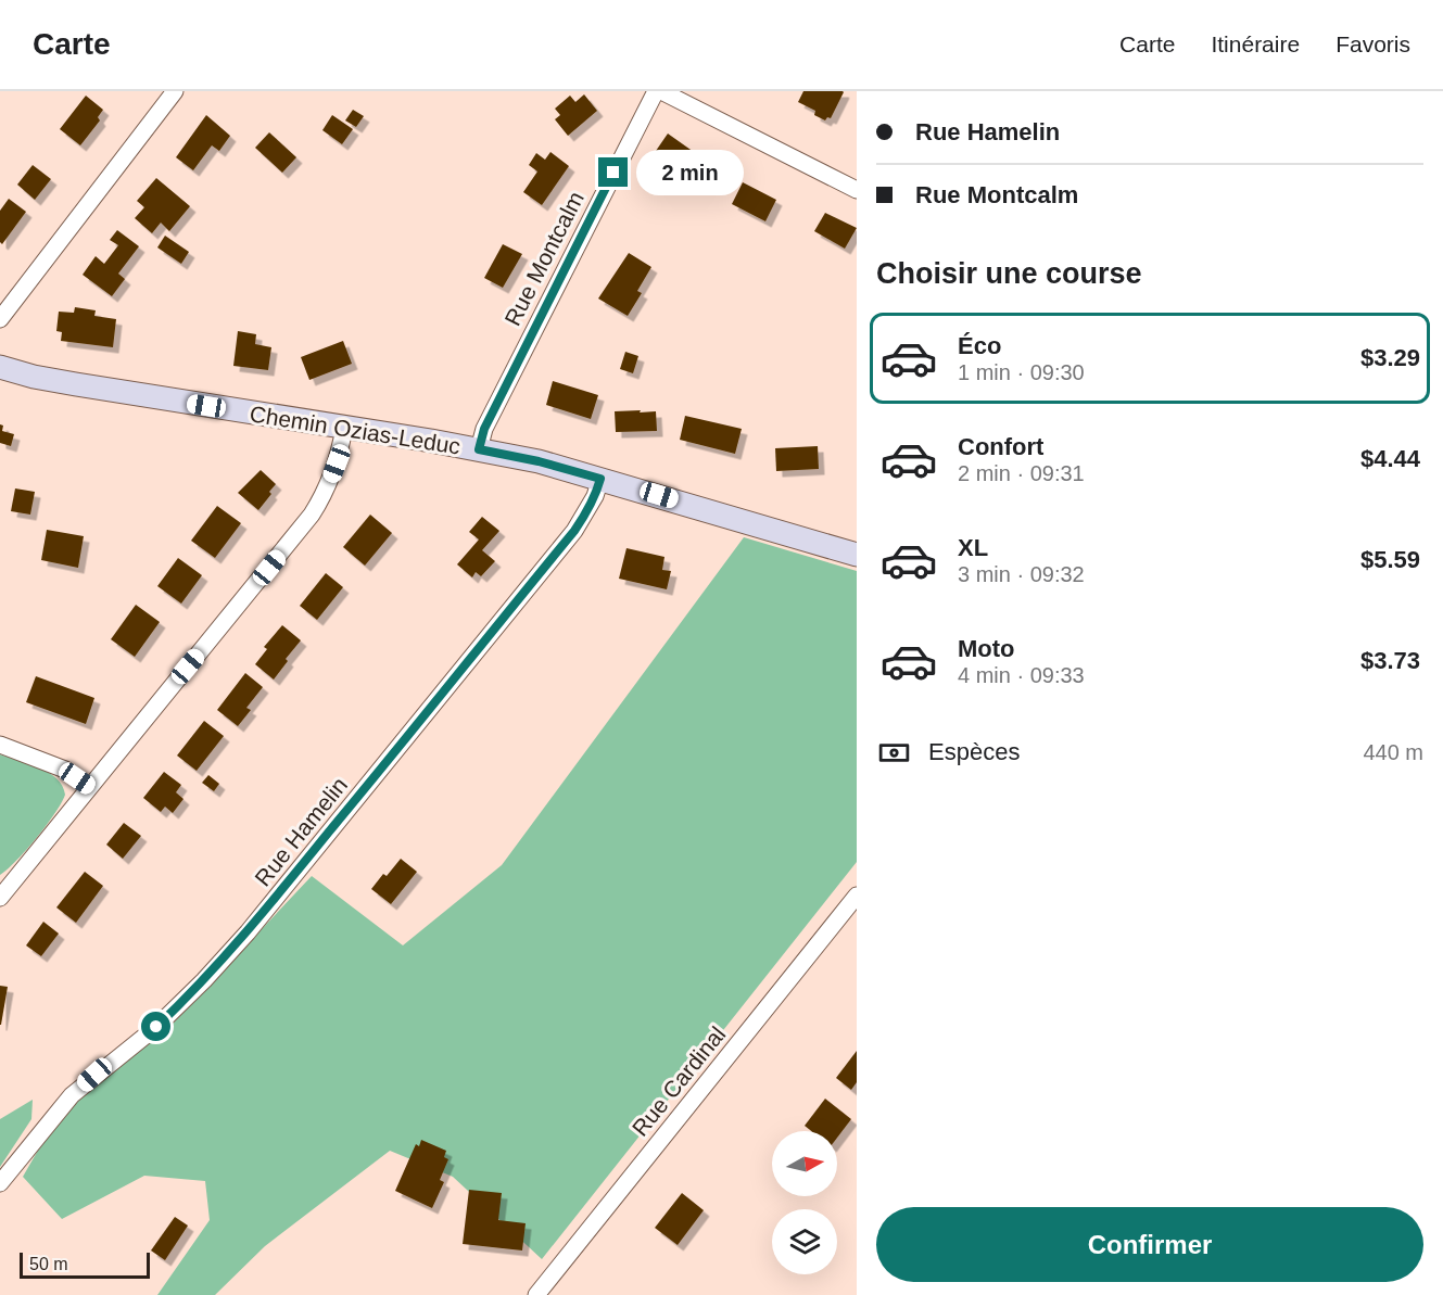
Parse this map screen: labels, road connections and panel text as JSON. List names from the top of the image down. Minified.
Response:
{"streets":{"street":["Rue Montcalm","Chemin Ozias-Leduc","Rue Hamelin","Rue Cardinal"]},"crossings":[["Rue Montcalm","Chemin Ozias-Leduc"],["Chemin Ozias-Leduc","Rue Hamelin"]],"scale_bar":"50 m","north":"right","page":{"header":"Carte","nav":["Carte","Itinéraire","Favoris"],"banner":["Rue Hamelin","Rue Montcalm"],"bubble":"2 min","heading":"Choisir une course","list":[{"name":"Éco","note":"1 min · 09:30","value":"$3.29"},{"name":"Confort","note":"2 min · 09:31","value":"$4.44"},{"name":"XL","note":"3 min · 09:32","value":"$5.59"},{"name":"Moto","note":"4 min · 09:33","value":"$3.73"}],"pay":["Espèces","440 m"],"buttons":"Confirmer","scale":"50 m"}}
